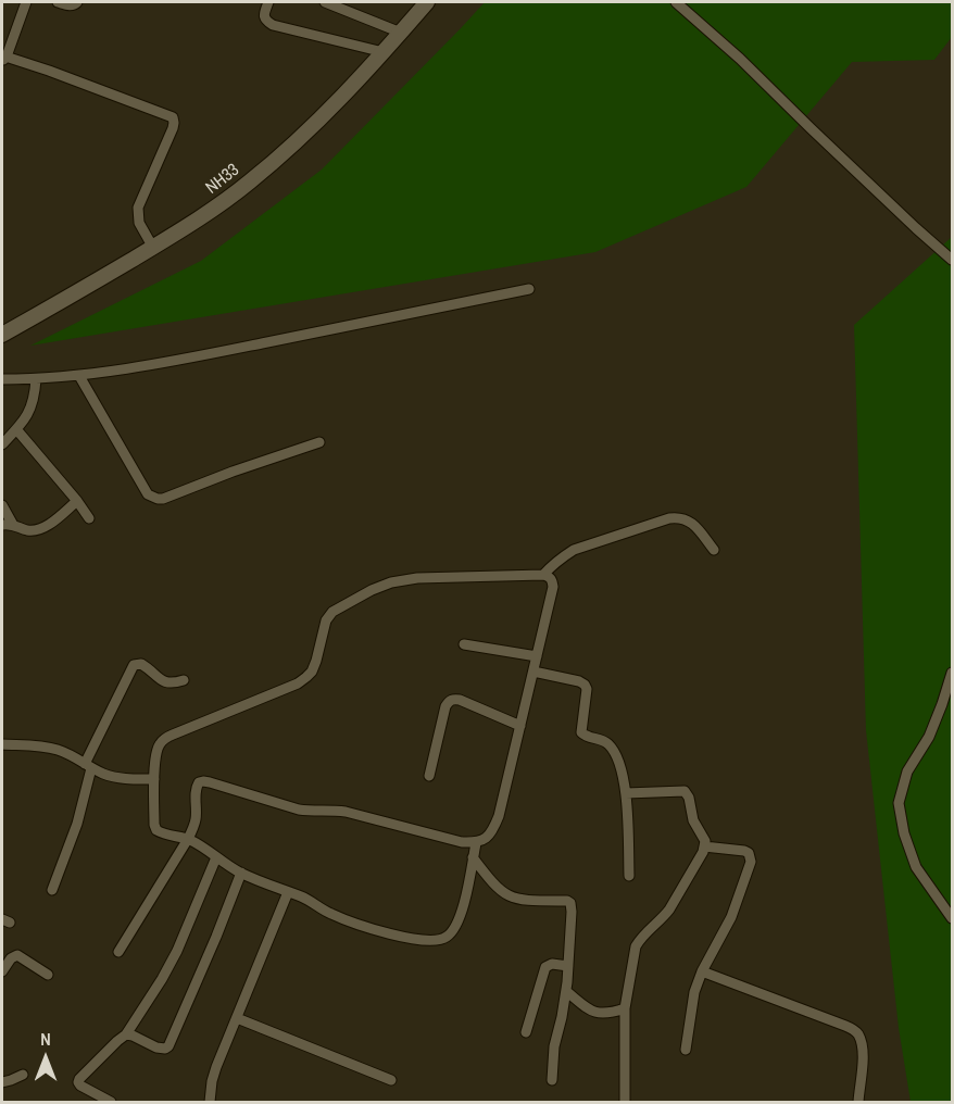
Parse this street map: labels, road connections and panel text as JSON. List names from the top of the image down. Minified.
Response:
{"streets":{"main road":["NH33"]},"north":"top"}
